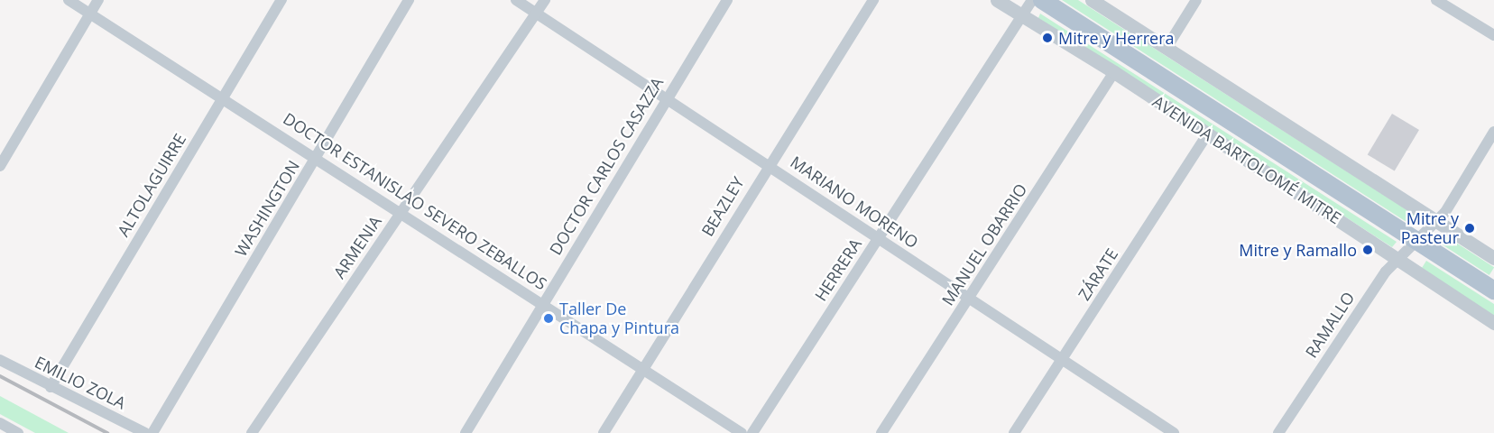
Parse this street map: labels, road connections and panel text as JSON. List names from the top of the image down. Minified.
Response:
{"streets":{"main road":["AVENIDA BARTOLOMÉ MITRE"],"street":["DOCTOR CARLOS CASAZZA","ALTOLAGUIRRE","DOCTOR ESTANISLAO SEVERO ZEBALLOS","MARIANO MORENO","BEAZLEY","WASHINGTON","MANUEL OBARRIO","ARMENIA","HERRERA","ZÁRATE","RAMALLO","EMILIO ZOLA"]},"crossings":[["AVENIDA BARTOLOMÉ MITRE","MANUEL OBARRIO"],["AVENIDA BARTOLOMÉ MITRE","HERRERA"],["AVENIDA BARTOLOMÉ MITRE","ZÁRATE"],["AVENIDA BARTOLOMÉ MITRE","RAMALLO"],["DOCTOR CARLOS CASAZZA","DOCTOR ESTANISLAO SEVERO ZEBALLOS"],["DOCTOR CARLOS CASAZZA","MARIANO MORENO"],["ALTOLAGUIRRE","DOCTOR ESTANISLAO SEVERO ZEBALLOS"],["ALTOLAGUIRRE","EMILIO ZOLA"],["DOCTOR ESTANISLAO SEVERO ZEBALLOS","BEAZLEY"],["DOCTOR ESTANISLAO SEVERO ZEBALLOS","WASHINGTON"],["DOCTOR ESTANISLAO SEVERO ZEBALLOS","ARMENIA"],["MARIANO MORENO","BEAZLEY"],["MARIANO MORENO","MANUEL OBARRIO"],["MARIANO MORENO","ARMENIA"],["MARIANO MORENO","HERRERA"],["MARIANO MORENO","ZÁRATE"]],"places":["Mitre y Herrera","Mitre y Pasteur","Mitre y Ramallo","Taller De Chapa y Pintura"]}
